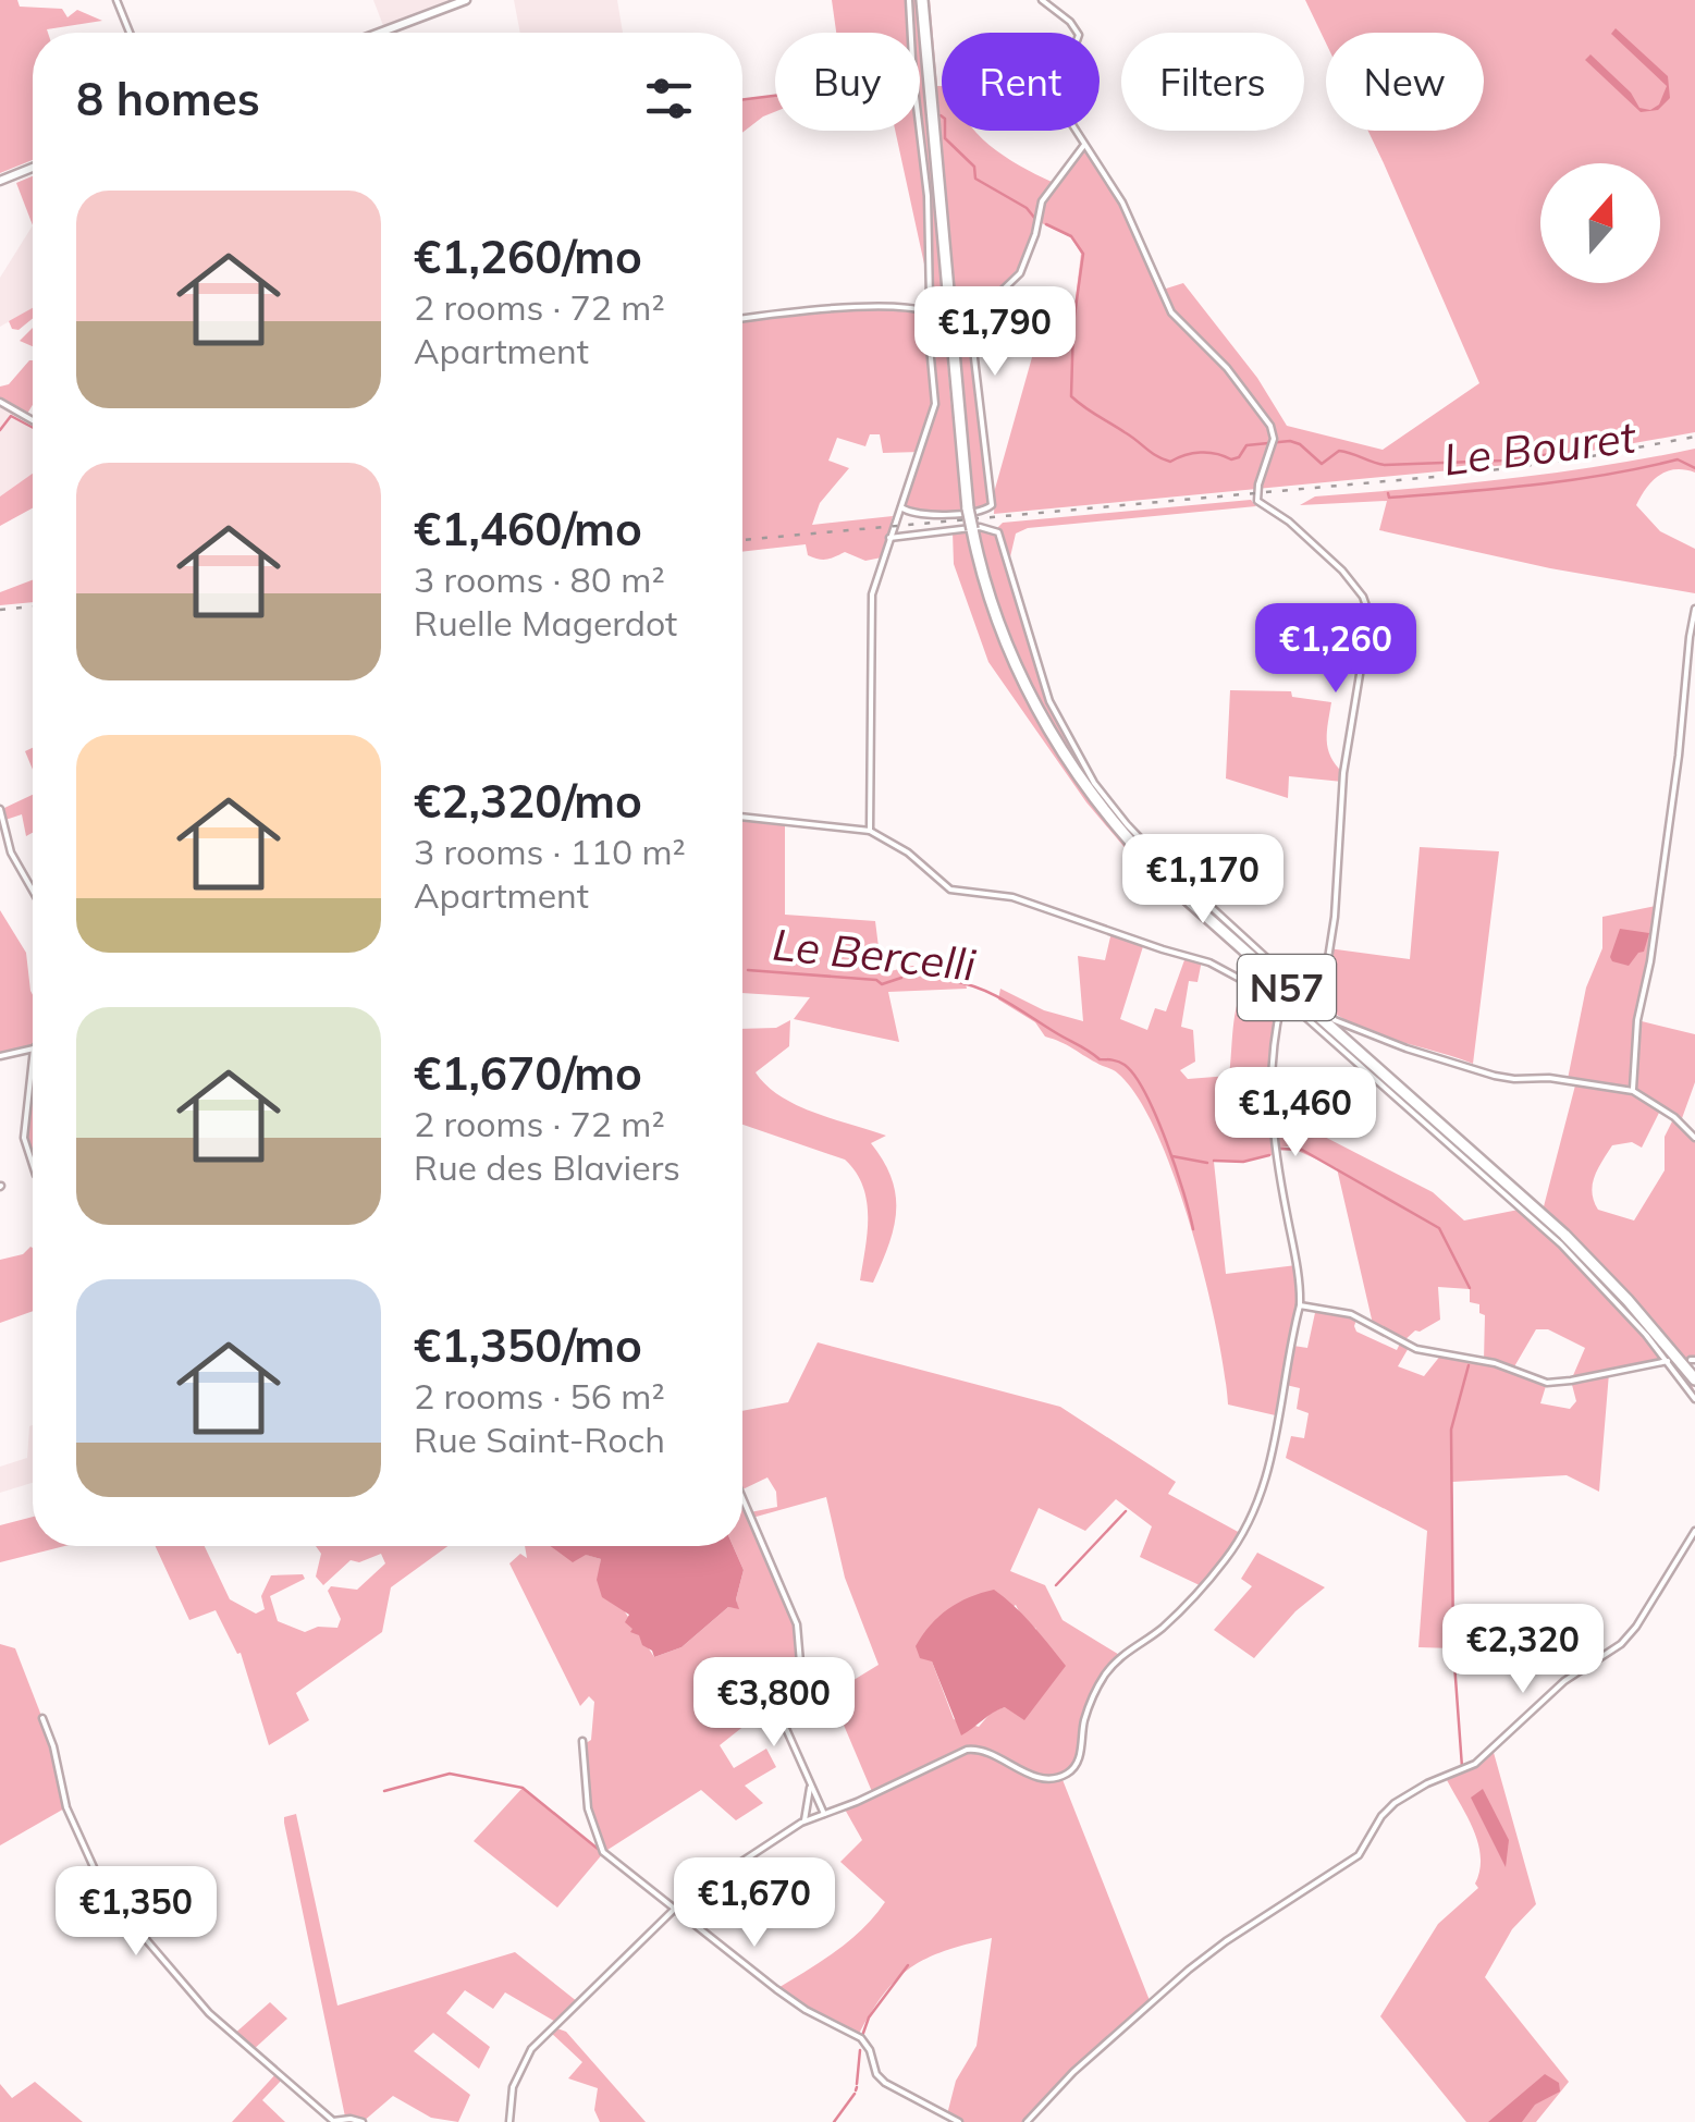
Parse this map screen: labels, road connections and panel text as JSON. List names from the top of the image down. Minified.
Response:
{"streets":{"highway":["N57"]},"water":["Le Bouret","Le Bercelli"],"north":"top","page":{"chip":["Buy","Rent","Filters","New"],"heading":"8 homes","list":[{"name":"€1,260/mo","note":"2 rooms · 72 m² · Apartment"},{"name":"€1,460/mo","note":"3 rooms · 80 m² · Ruelle Magerdot"},{"name":"€2,320/mo","note":"3 rooms · 110 m² · Apartment"},{"name":"€1,670/mo","note":"2 rooms · 72 m² · Rue des Blaviers"},{"name":"€1,350/mo","note":"2 rooms · 56 m² · Rue Saint-Roch"}],"price":["€1,790","€1,260","€1,170","€1,460","€2,320","€3,800","€1,670","€1,350"]}}
